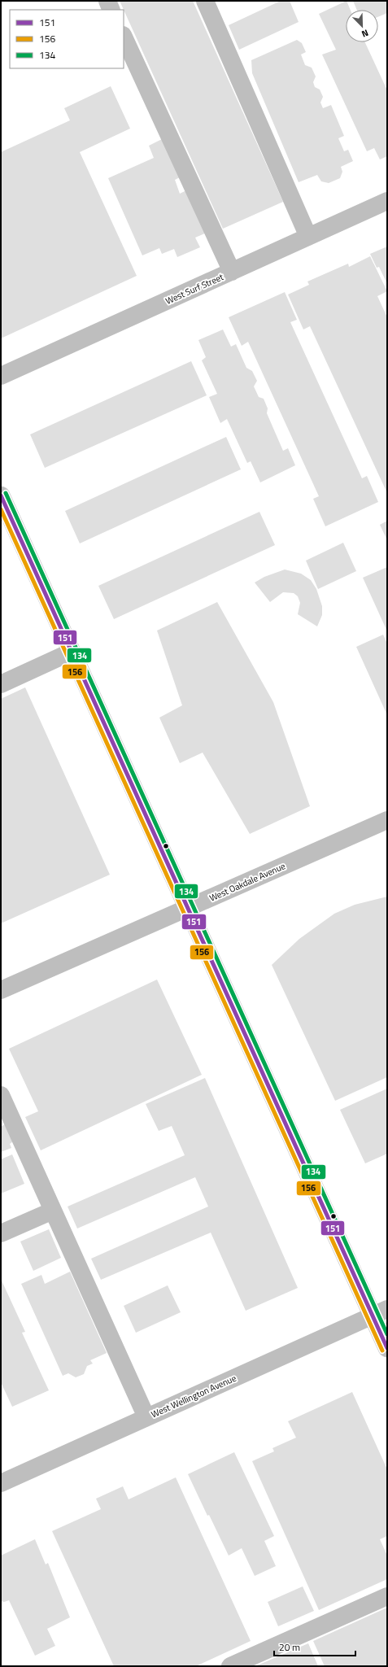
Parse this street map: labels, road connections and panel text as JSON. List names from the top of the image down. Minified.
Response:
{"streets":{"street":["West Surf Street","West Oakdale Avenue","West Wellington Avenue"]},"lines":["transit line 134","transit line 151","transit line 156"],"legend":["151","156","134"],"scale_bar":"20 m","north":"bottom right"}
